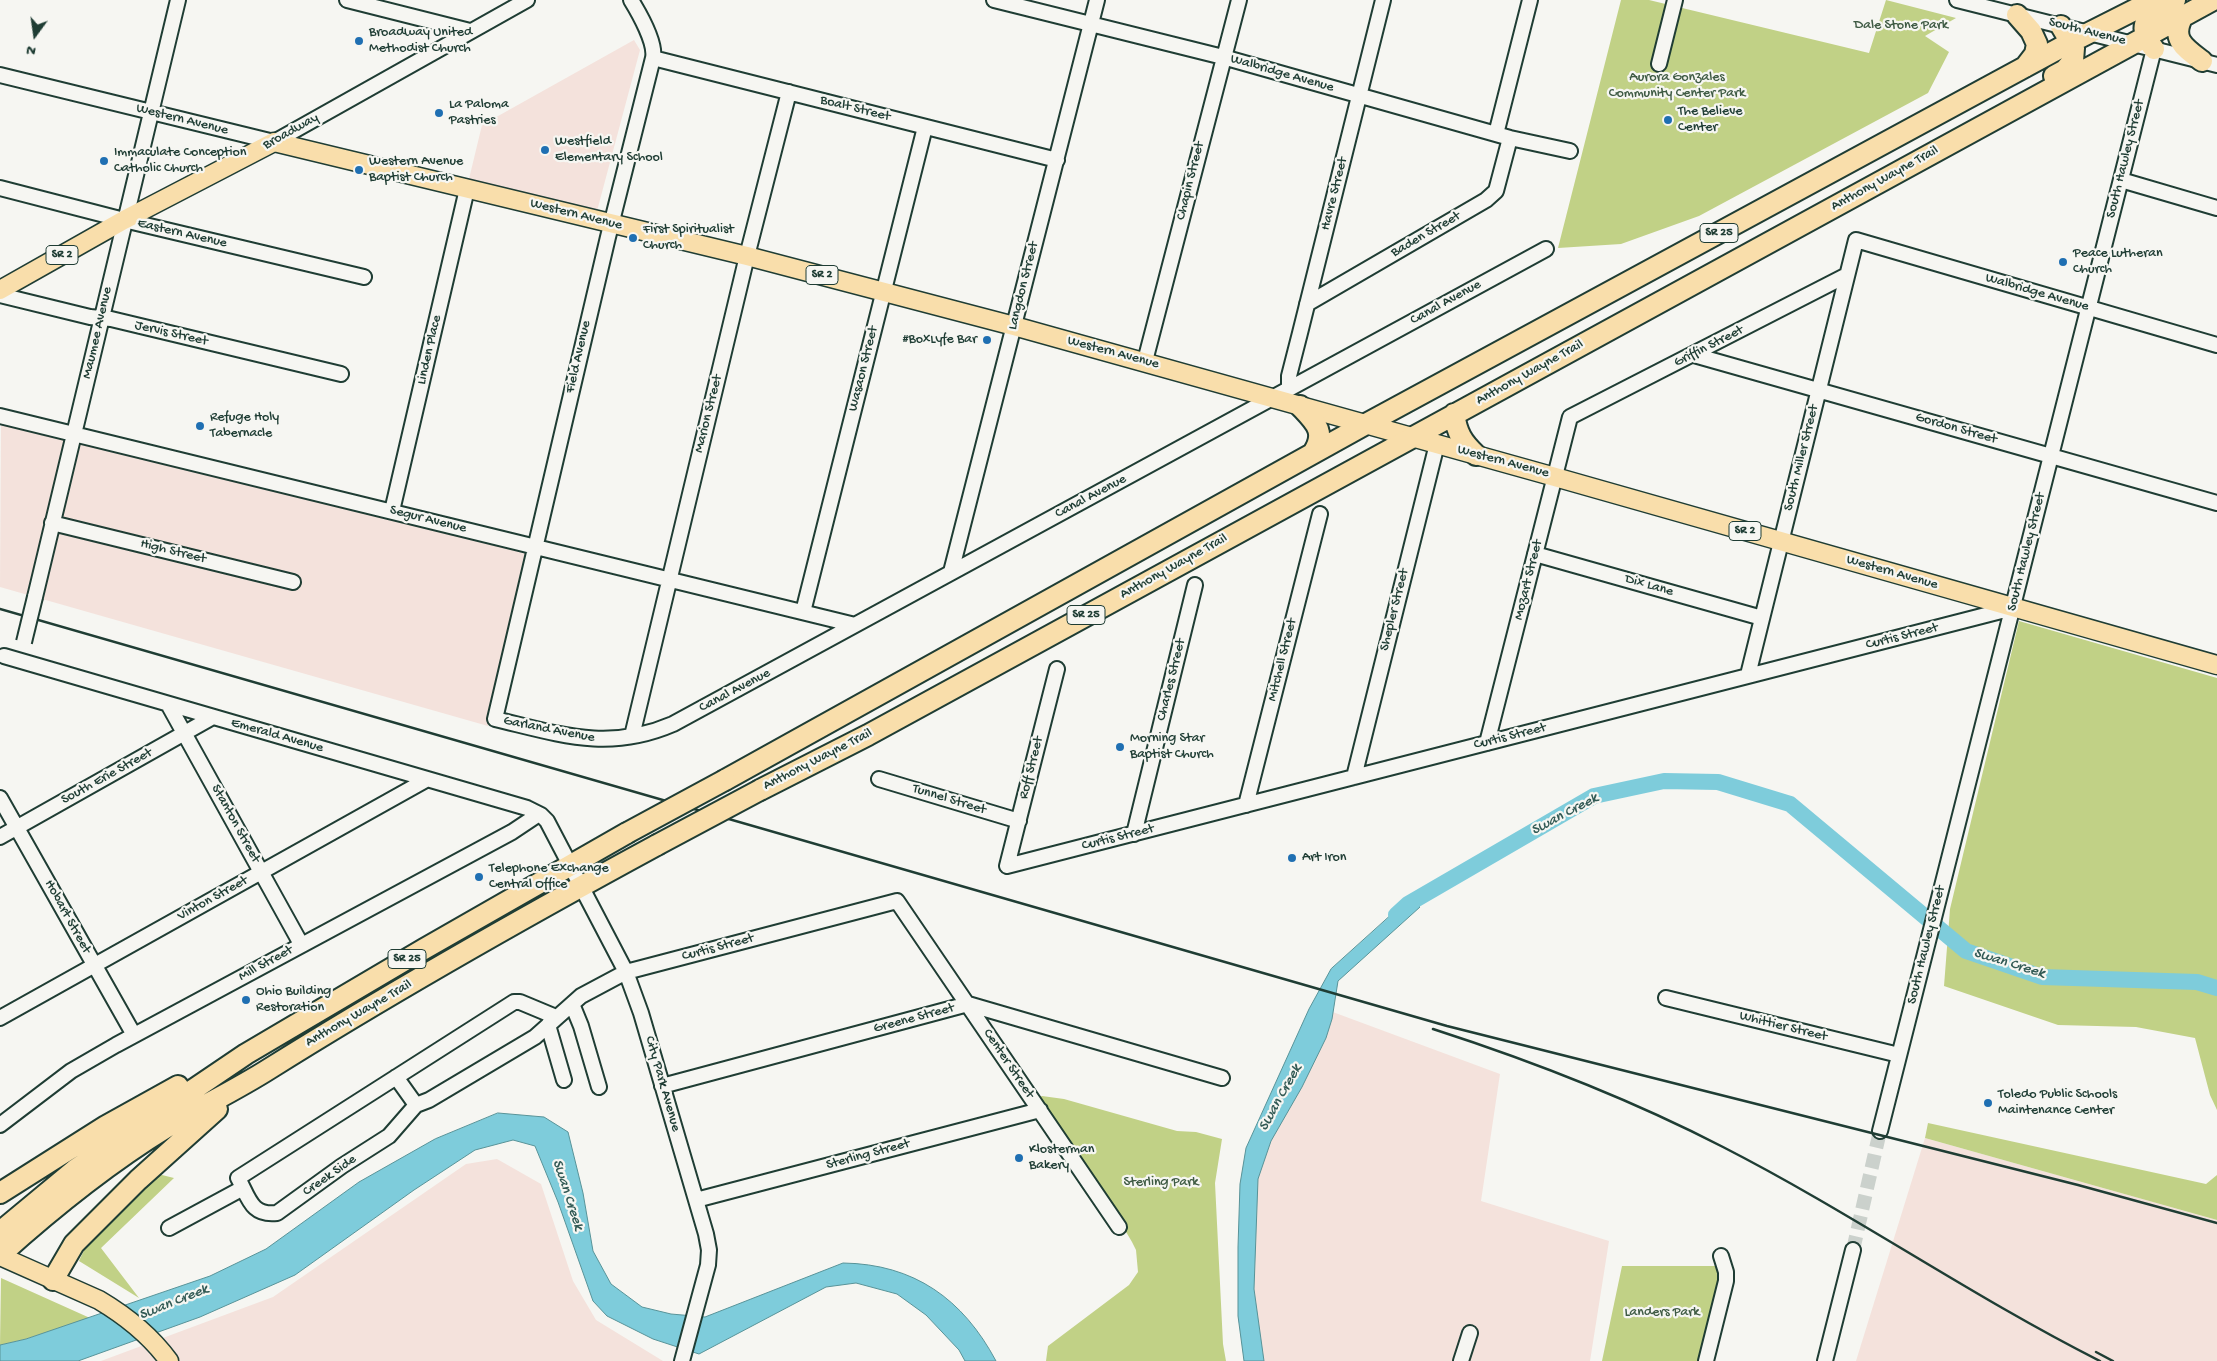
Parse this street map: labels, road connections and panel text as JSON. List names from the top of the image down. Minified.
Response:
{"streets":{"highway":["Anthony Wayne Trail","SR 25"],"main road":["Western Avenue","Broadway","SR 2"],"street":["South Avenue","Walbridge Avenue","Boalt Street","South Hawley Street","Chapin Street","Havre Street","Eastern Avenue","Baden Street","Langdon Street","Canal Avenue","Maumee Avenue","Jervis Street","Griffin Street","Linden Place","Field Avenue","Wasaon Street","Marion Street","Gordon Street","South Miller Street","Segur Avenue","High Street","Mozart Street","Dix Lane","Shepler Street","Curtis Street","Mitchell Street","Charles Street","Garland Avenue","Emerald Avenue","Roff Street","South Erie Street","Tunnel Street","Stanton Street","Vinton Street","Hobart Street","Mill Street","Greene Street","Whittier Street","Center Street","City Park Avenue","Sterling Street","Creek Side"]},"crossings":[["South Avenue","South Hawley Street"],["South Avenue","Anthony Wayne Trail"],["Walbridge Avenue","South Hawley Street"],["Walbridge Avenue","Chapin Street"],["Walbridge Avenue","Havre Street"],["Walbridge Avenue","Baden Street"],["Walbridge Avenue","Langdon Street"],["Walbridge Avenue","South Miller Street"],["Boalt Street","Langdon Street"],["Boalt Street","Field Avenue"],["Boalt Street","Wasaon Street"],["Boalt Street","Marion Street"],["Western Avenue","Broadway"],["Western Avenue","South Hawley Street"],["Western Avenue","Anthony Wayne Trail"],["Western Avenue","Chapin Street"],["Western Avenue","Langdon Street"],["Western Avenue","Canal Avenue"],["Western Avenue","Maumee Avenue"],["Western Avenue","Linden Place"],["Western Avenue","Field Avenue"],["Western Avenue","Wasaon Street"],["Western Avenue","Marion Street"],["Western Avenue","South Miller Street"],["Western Avenue","Mozart Street"],["Western Avenue","Shepler Street"],["Western Avenue","Curtis Street"],["Broadway","Eastern Avenue"],["Broadway","Maumee Avenue"],["South Hawley Street","Anthony Wayne Trail"],["South Hawley Street","Gordon Street"],["South Hawley Street","Curtis Street"],["South Hawley Street","Whittier Street"],["Anthony Wayne Trail","City Park Avenue"],["Havre Street","Baden Street"],["Havre Street","Canal Avenue"],["Eastern Avenue","Maumee Avenue"],["Langdon Street","Canal Avenue"],["Canal Avenue","Marion Street"],["Canal Avenue","Segur Avenue"],["Canal Avenue","Garland Avenue"],["Maumee Avenue","Jervis Street"],["Maumee Avenue","Segur Avenue"],["Maumee Avenue","High Street"],["Maumee Avenue","Emerald Avenue"],["Griffin Street","Gordon Street"],["Griffin Street","South Miller Street"],["Griffin Street","Mozart Street"],["Linden Place","Segur Avenue"],["Field Avenue","Segur Avenue"],["Field Avenue","Garland Avenue"],["Wasaon Street","Segur Avenue"],["Marion Street","Segur Avenue"],["Marion Street","Garland Avenue"],["Gordon Street","South Miller Street"],["South Miller Street","Dix Lane"],["South Miller Street","Curtis Street"],["Mozart Street","Dix Lane"],["Mozart Street","Curtis Street"],["Shepler Street","Curtis Street"],["Curtis Street","Mitchell Street"],["Curtis Street","Charles Street"],["Curtis Street","Roff Street"],["Curtis Street","Center Street"],["Curtis Street","City Park Avenue"],["Curtis Street","Creek Side"],["Emerald Avenue","South Erie Street"],["Emerald Avenue","Stanton Street"],["Emerald Avenue","Vinton Street"],["Emerald Avenue","Mill Street"],["Emerald Avenue","City Park Avenue"],["Roff Street","Tunnel Street"],["South Erie Street","Stanton Street"],["South Erie Street","Hobart Street"],["Stanton Street","Vinton Street"],["Stanton Street","Mill Street"],["Vinton Street","Hobart Street"],["Hobart Street","Mill Street"],["Mill Street","City Park Avenue"],["Greene Street","Center Street"],["Greene Street","City Park Avenue"],["Center Street","Sterling Street"],["City Park Avenue","Sterling Street"],["City Park Avenue","Creek Side"]],"water":["Swan Creek"],"parks":["Dale Stone Park","Aurora Gonzales Community Center Park","Sterling Park","Landers Park"],"places":["Broadway United Methodist Church","La Paloma Pastries","The Believe Center","Westfield Elementary School","Immaculate Conception Catholic Church","Western Avenue Baptist Church","First Spiritualist Church","Peace Lutheran Church","#BoxLyfe Bar","Refuge Holy Tabernacle","Morning Star Baptist Church","Art Iron","Telephone Exchange Central Office","Ohio Building Restoration","Toledo Public Schools Maintenance Center","Klosterman Bakery"],"north":"bottom"}
